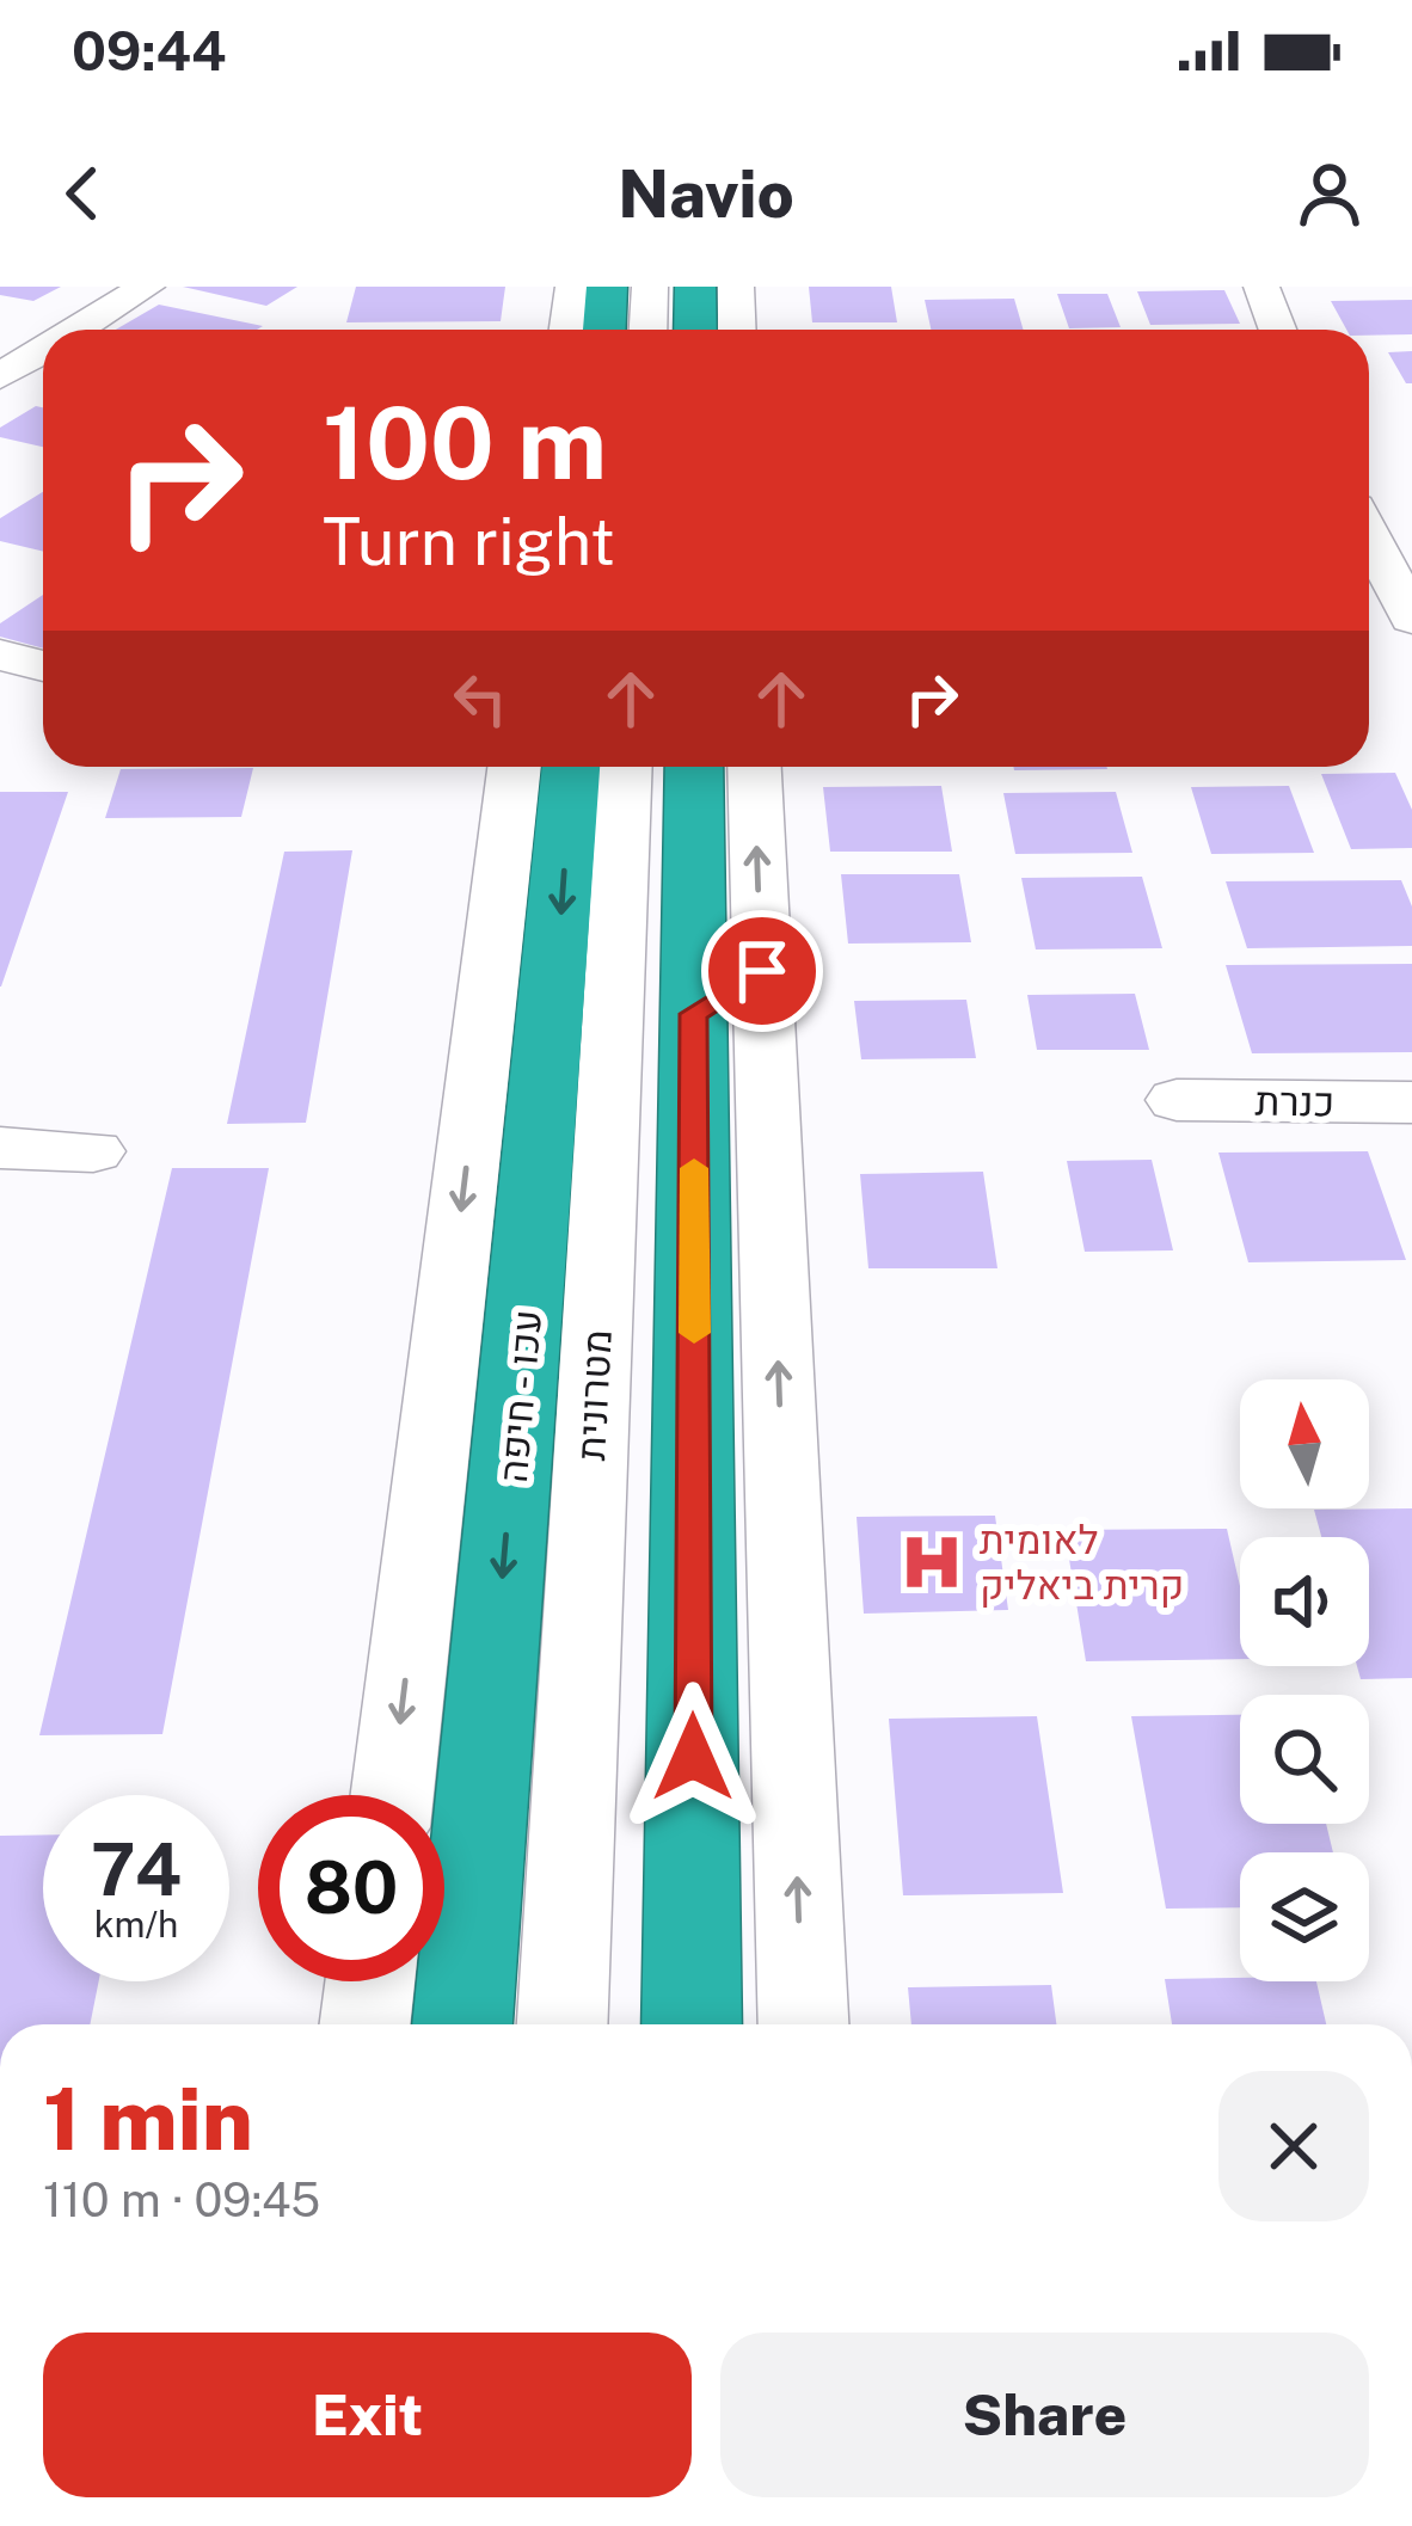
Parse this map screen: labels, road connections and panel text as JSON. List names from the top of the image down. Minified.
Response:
{"streets":{"highway":["עכו - חיפה"],"street":["כנרת","מטרונית"]},"places":{"hospital":["לאומית קרית ביאליק"]},"north":"top","page":{"status":"09:44","header":"Navio","turn":["100 m","Turn right"],"speed":"74 km/h","limit":"80","heading":["1 min","110 m · 09:45"],"buttons":["Exit","Share"]}}
